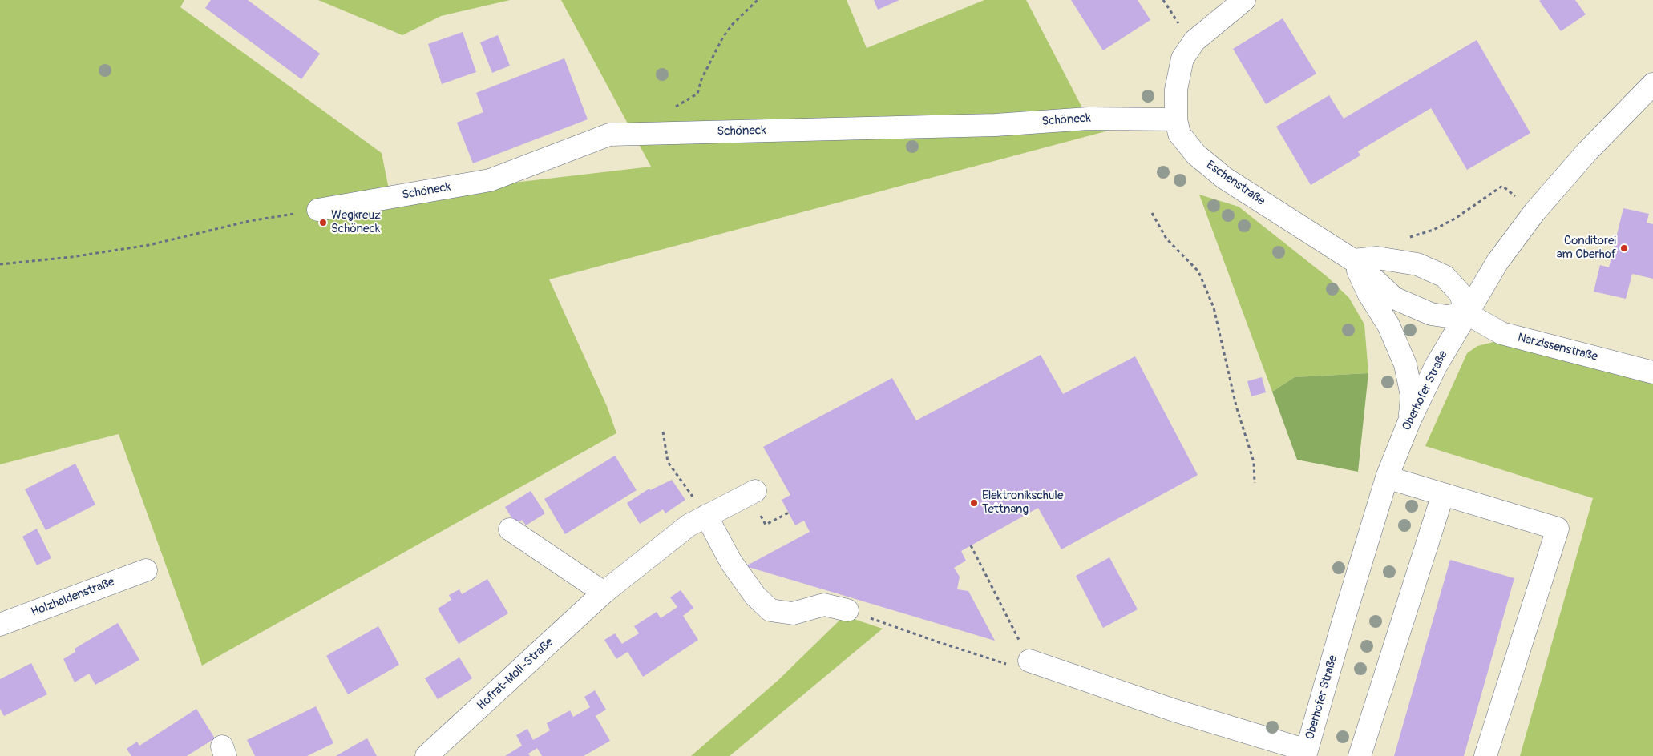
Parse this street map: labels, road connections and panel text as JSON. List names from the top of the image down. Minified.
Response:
{"streets":{"street":["Schöneck","Eschenstraße","Narzissenstraße","Oberhofer Straße","Holzhaldenstraße","Hofrat-Moll-Straße"]},"crossings":[["Schöneck","Eschenstraße"],["Eschenstraße","Narzissenstraße"],["Eschenstraße","Oberhofer Straße"],["Narzissenstraße","Oberhofer Straße"]],"places":["Wegkreuz Schöneck","Conditorei am Oberhof","Elektronikschule Tettnang"]}
